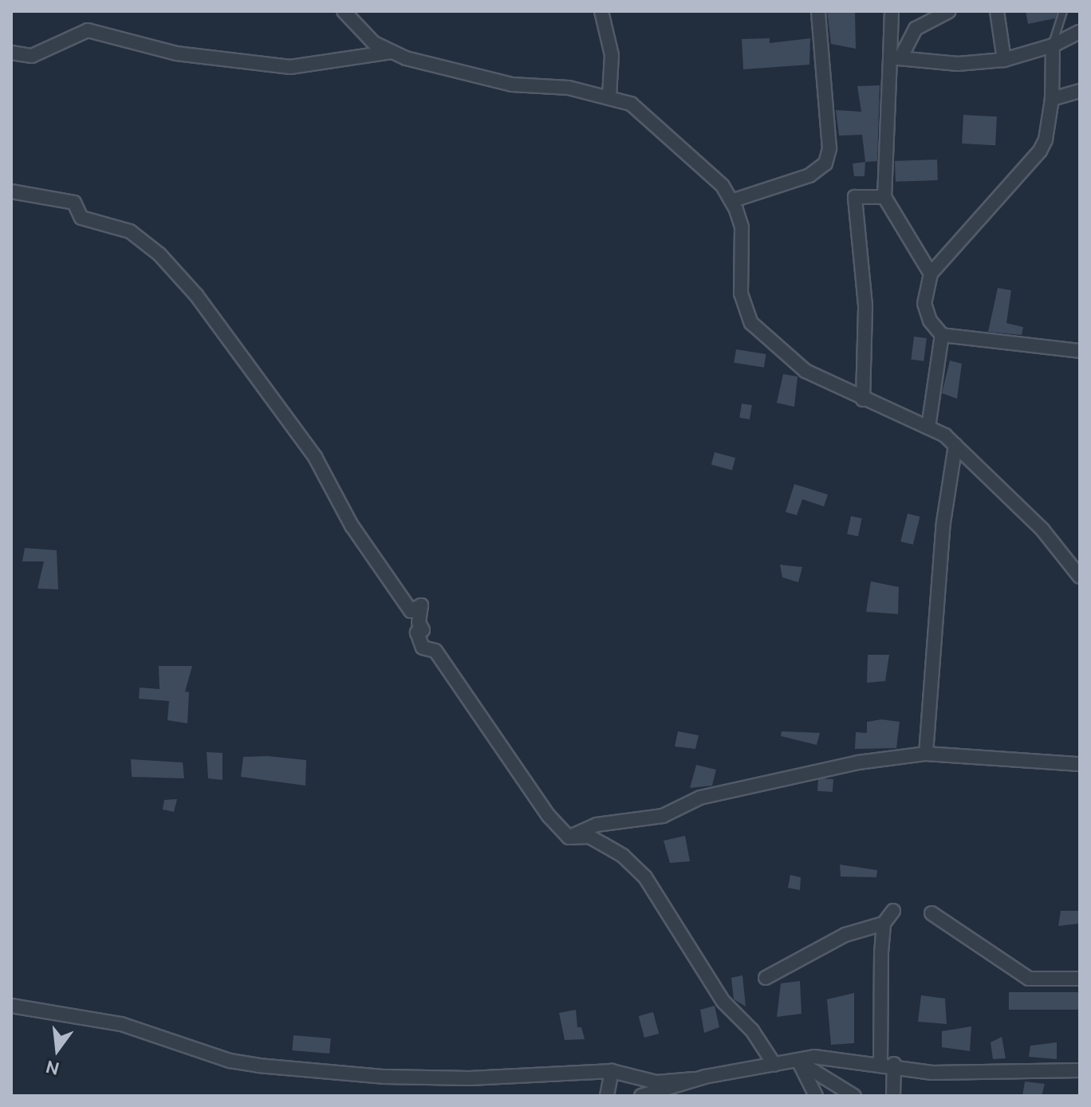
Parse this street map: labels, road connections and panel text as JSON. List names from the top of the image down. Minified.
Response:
{"north":"bottom"}
